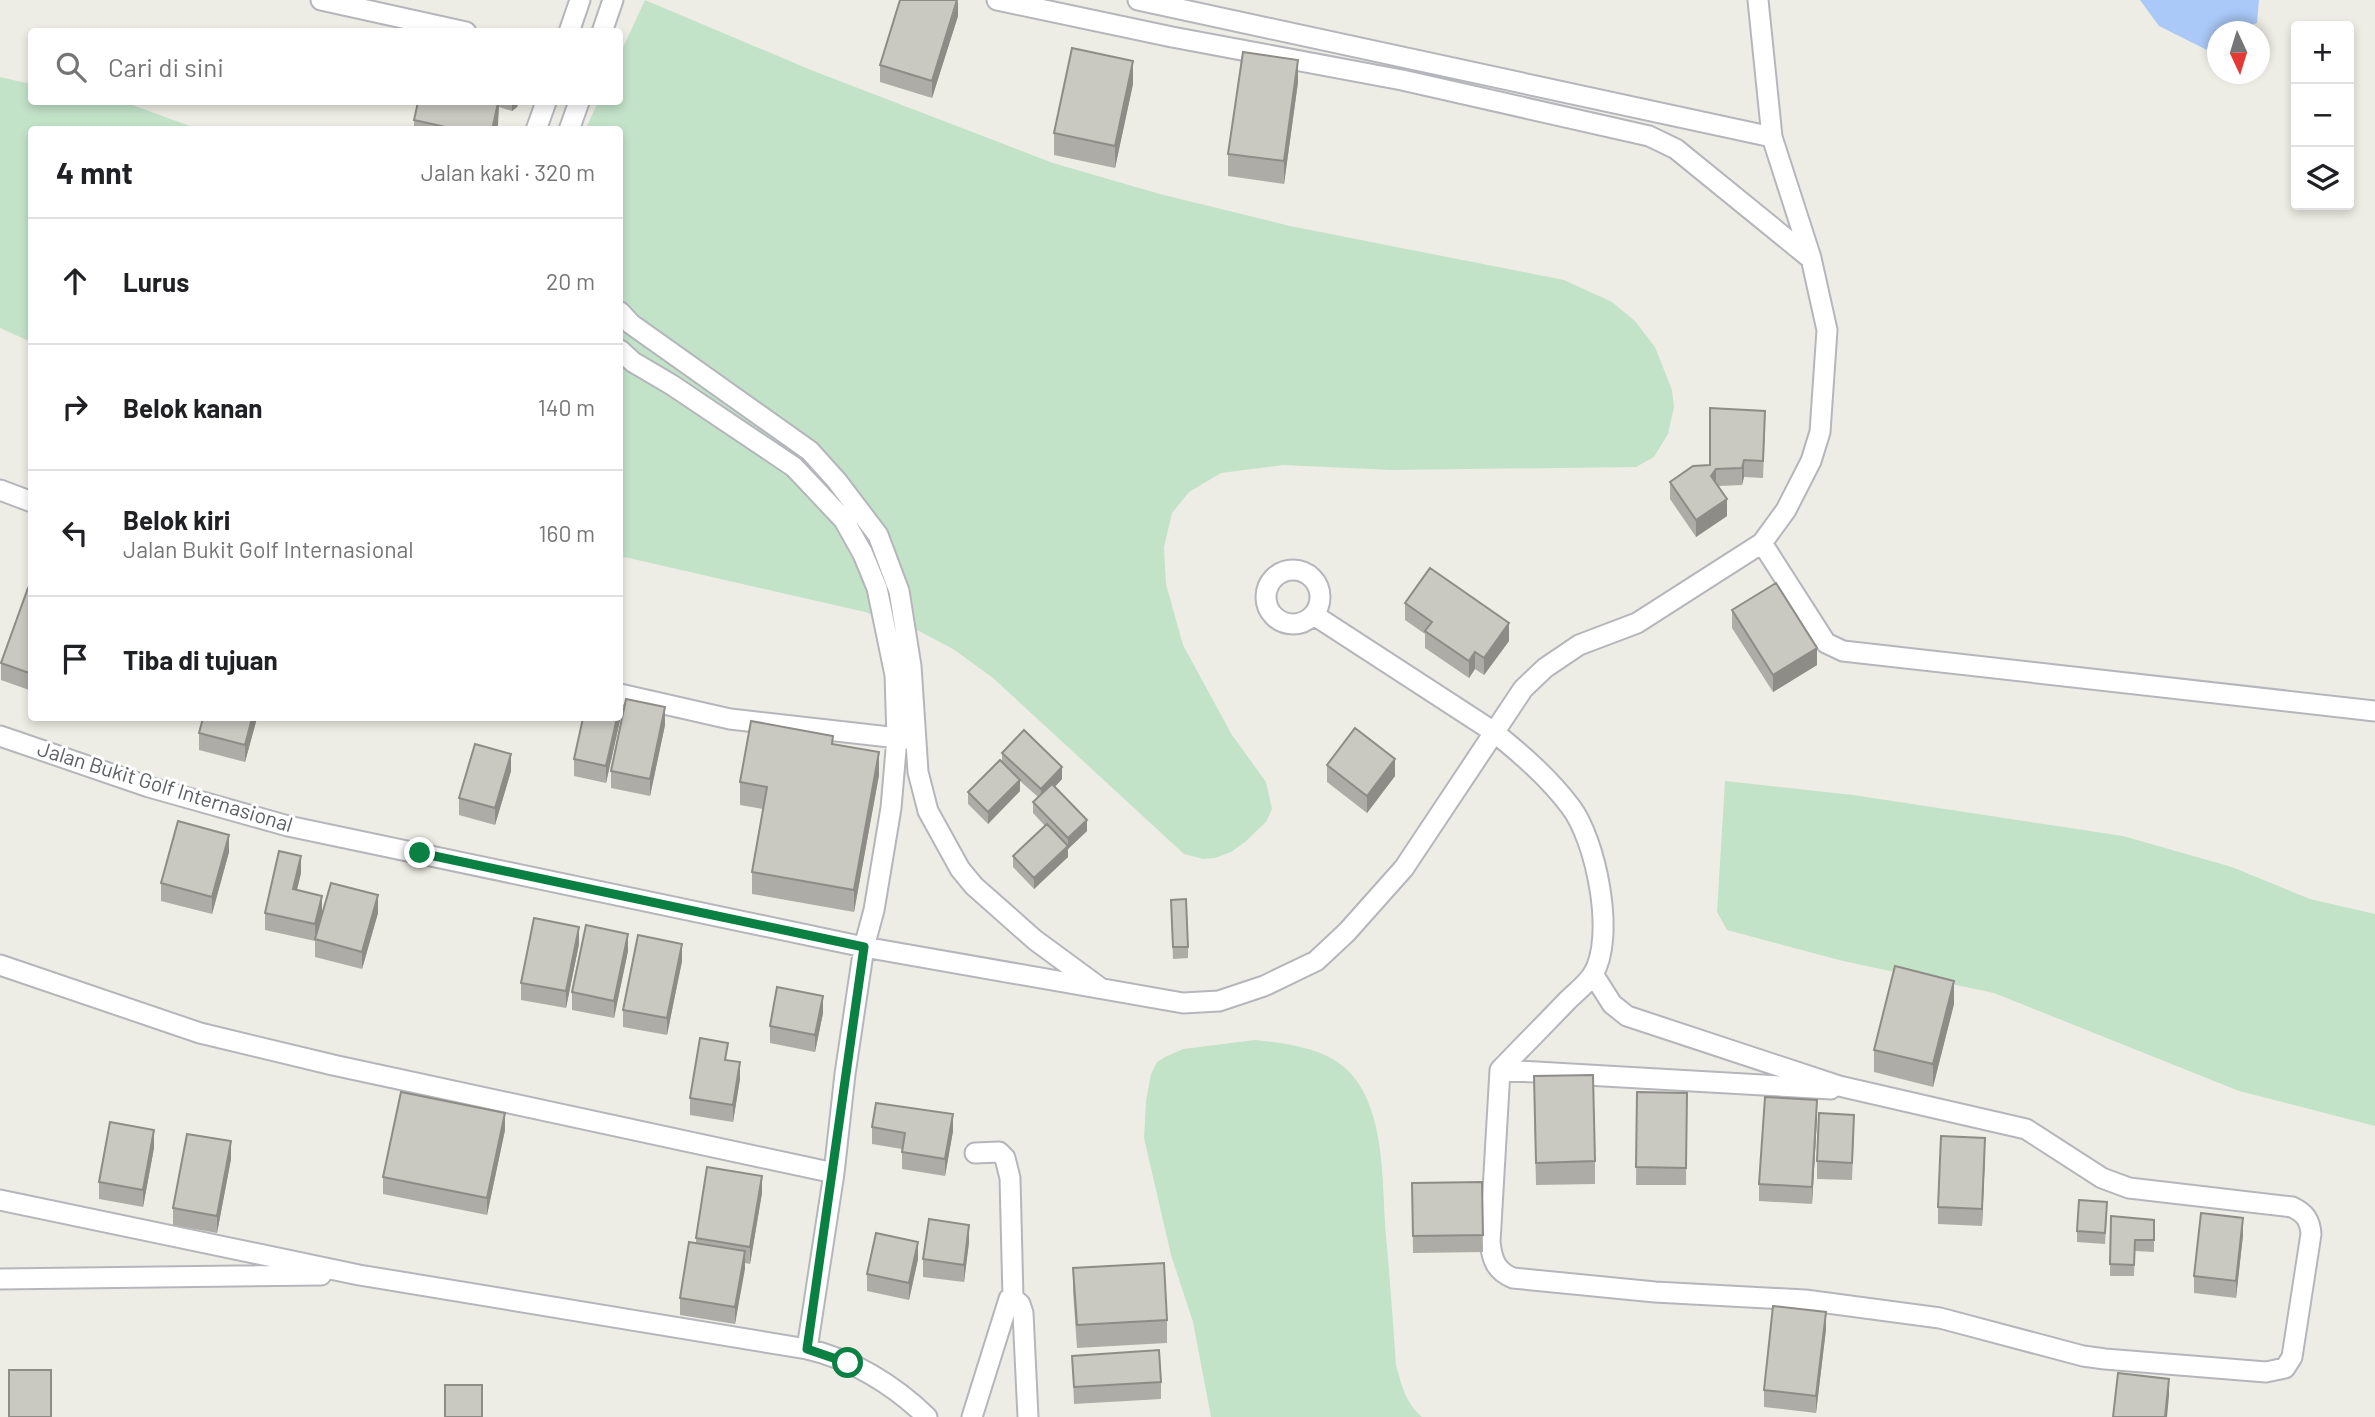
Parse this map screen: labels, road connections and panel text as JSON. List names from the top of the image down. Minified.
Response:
{"streets":{"street":["Jalan Bukit Golf Internasional"]},"north":"bottom","page":{"map_buttons":["+","−"],"search":"Cari di sini","heading":["4 mnt","Jalan kaki · 320 m"],"list":[["Lurus","20 m"],["Belok kanan","140 m"],["Belok kiri","Jalan Bukit Golf Internasional","160 m"],"Tiba di tujuan"]}}
